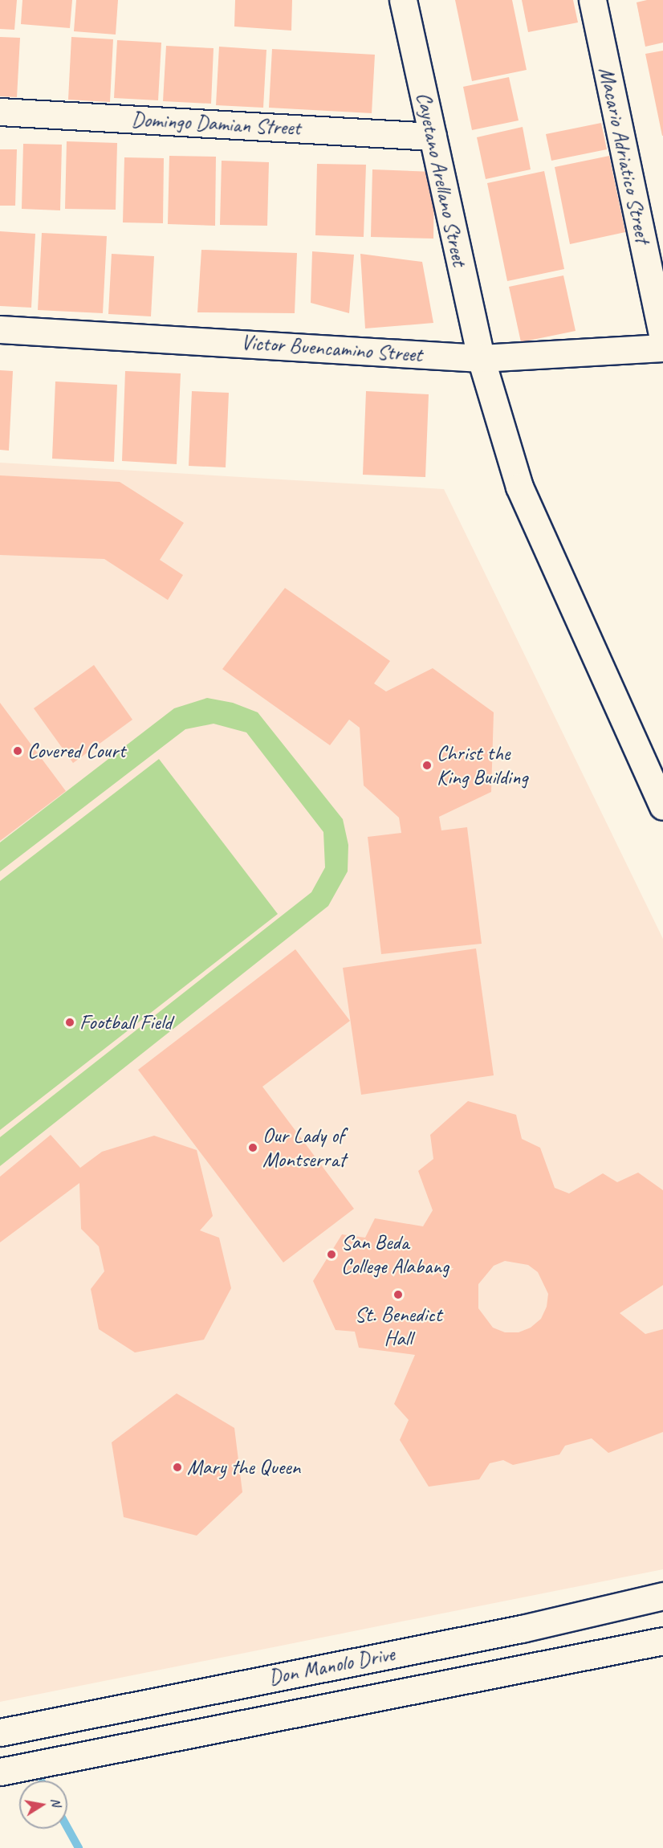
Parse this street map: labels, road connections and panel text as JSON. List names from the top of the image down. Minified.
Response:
{"streets":{"street":["Domingo Damian Street","Macario Adriatico Street","Cayetano Arellano Street","Victor Buencamino Street","Don Manolo Drive"]},"crossings":[["Domingo Damian Street","Cayetano Arellano Street"],["Cayetano Arellano Street","Victor Buencamino Street"]],"places":["Covered Court","Christ the King Building","Football Field","Our Lady of Montserrat","San Beda College Alabang","St. Benedict Hall","Mary the Queen"],"north":"right"}
